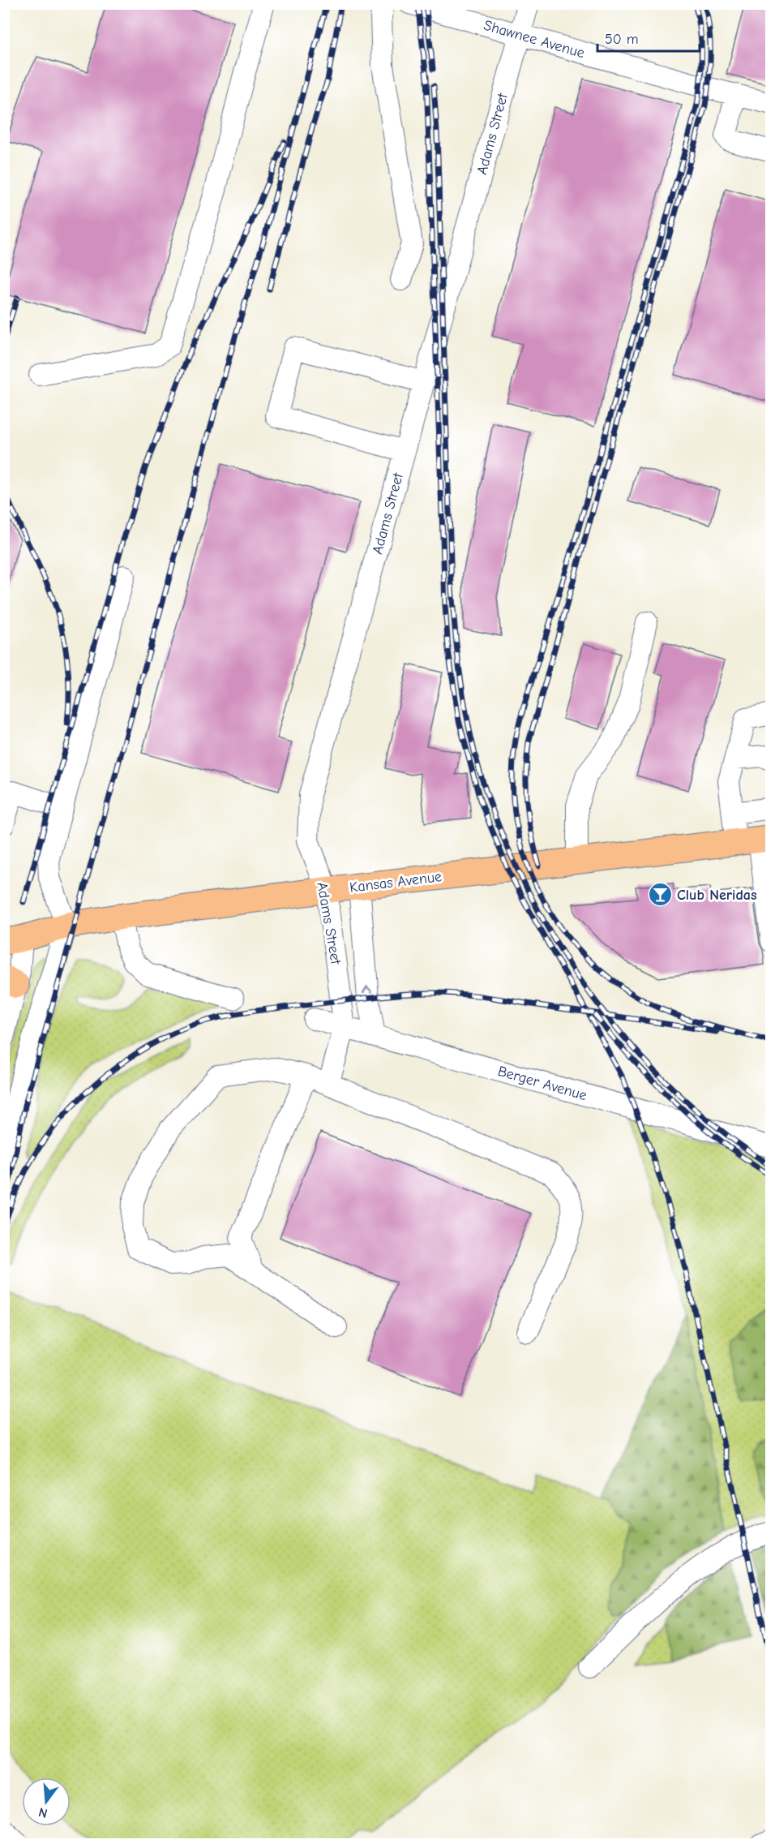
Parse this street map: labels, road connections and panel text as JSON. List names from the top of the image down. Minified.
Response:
{"streets":{"main road":["Kansas Avenue"],"street":["Shawnee Avenue","Adams Street","Berger Avenue"]},"crossings":[["Shawnee Avenue","Adams Street"],["Adams Street","Kansas Avenue"],["Adams Street","Berger Avenue"]],"places":{"bar":["Club Neridas"]},"scale_bar":"50 m","north":"bottom"}
